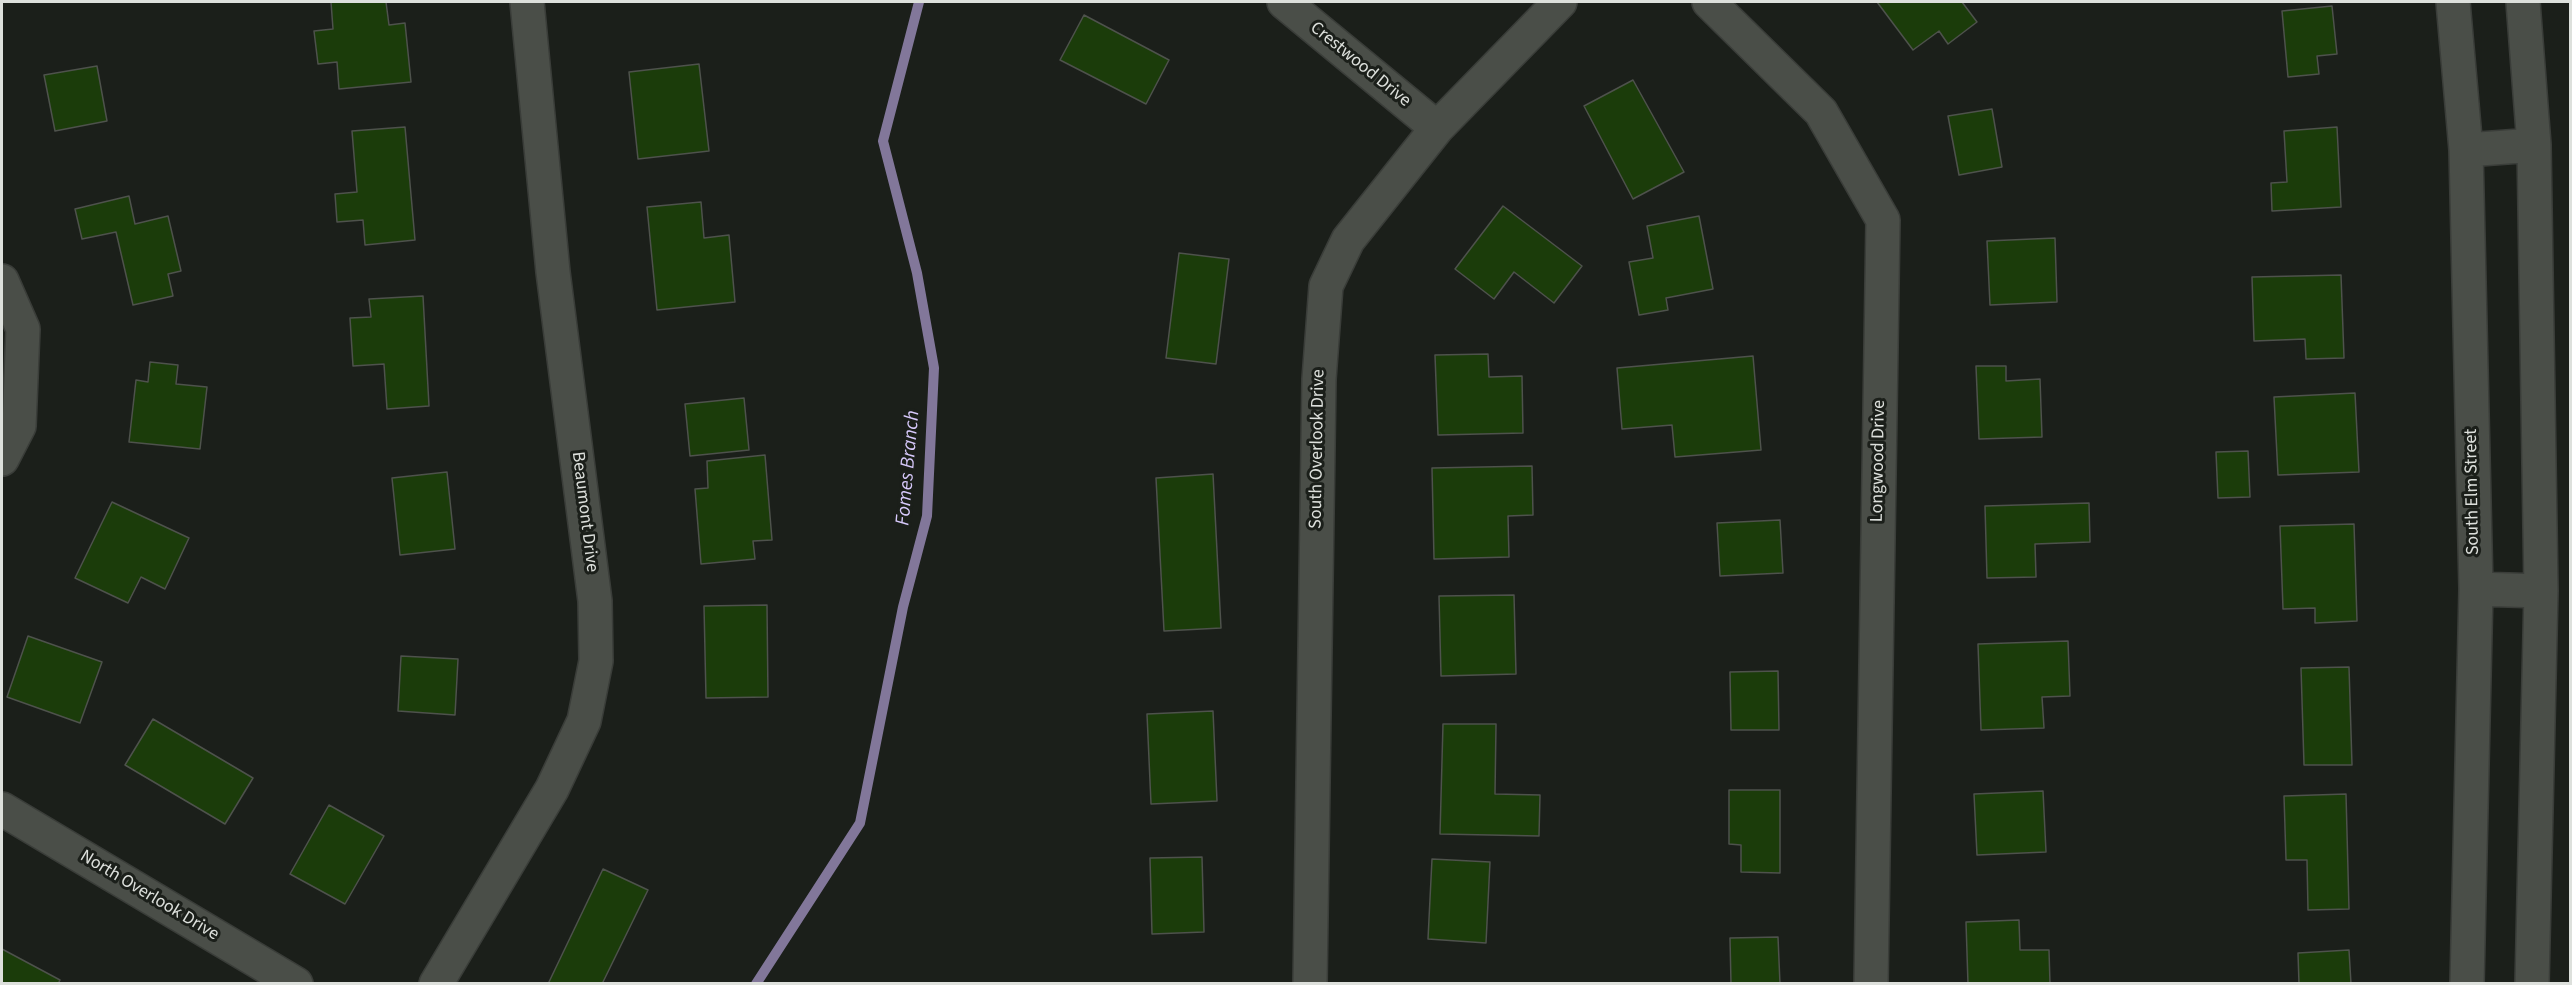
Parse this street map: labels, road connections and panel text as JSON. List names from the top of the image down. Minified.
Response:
{"streets":{"street":["Crestwood Drive","South Overlook Drive","Longwood Drive","South Elm Street","Beaumont Drive","North Overlook Drive"]},"crossings":[["Crestwood Drive","South Overlook Drive"]],"water":["Fomes Branch"]}
